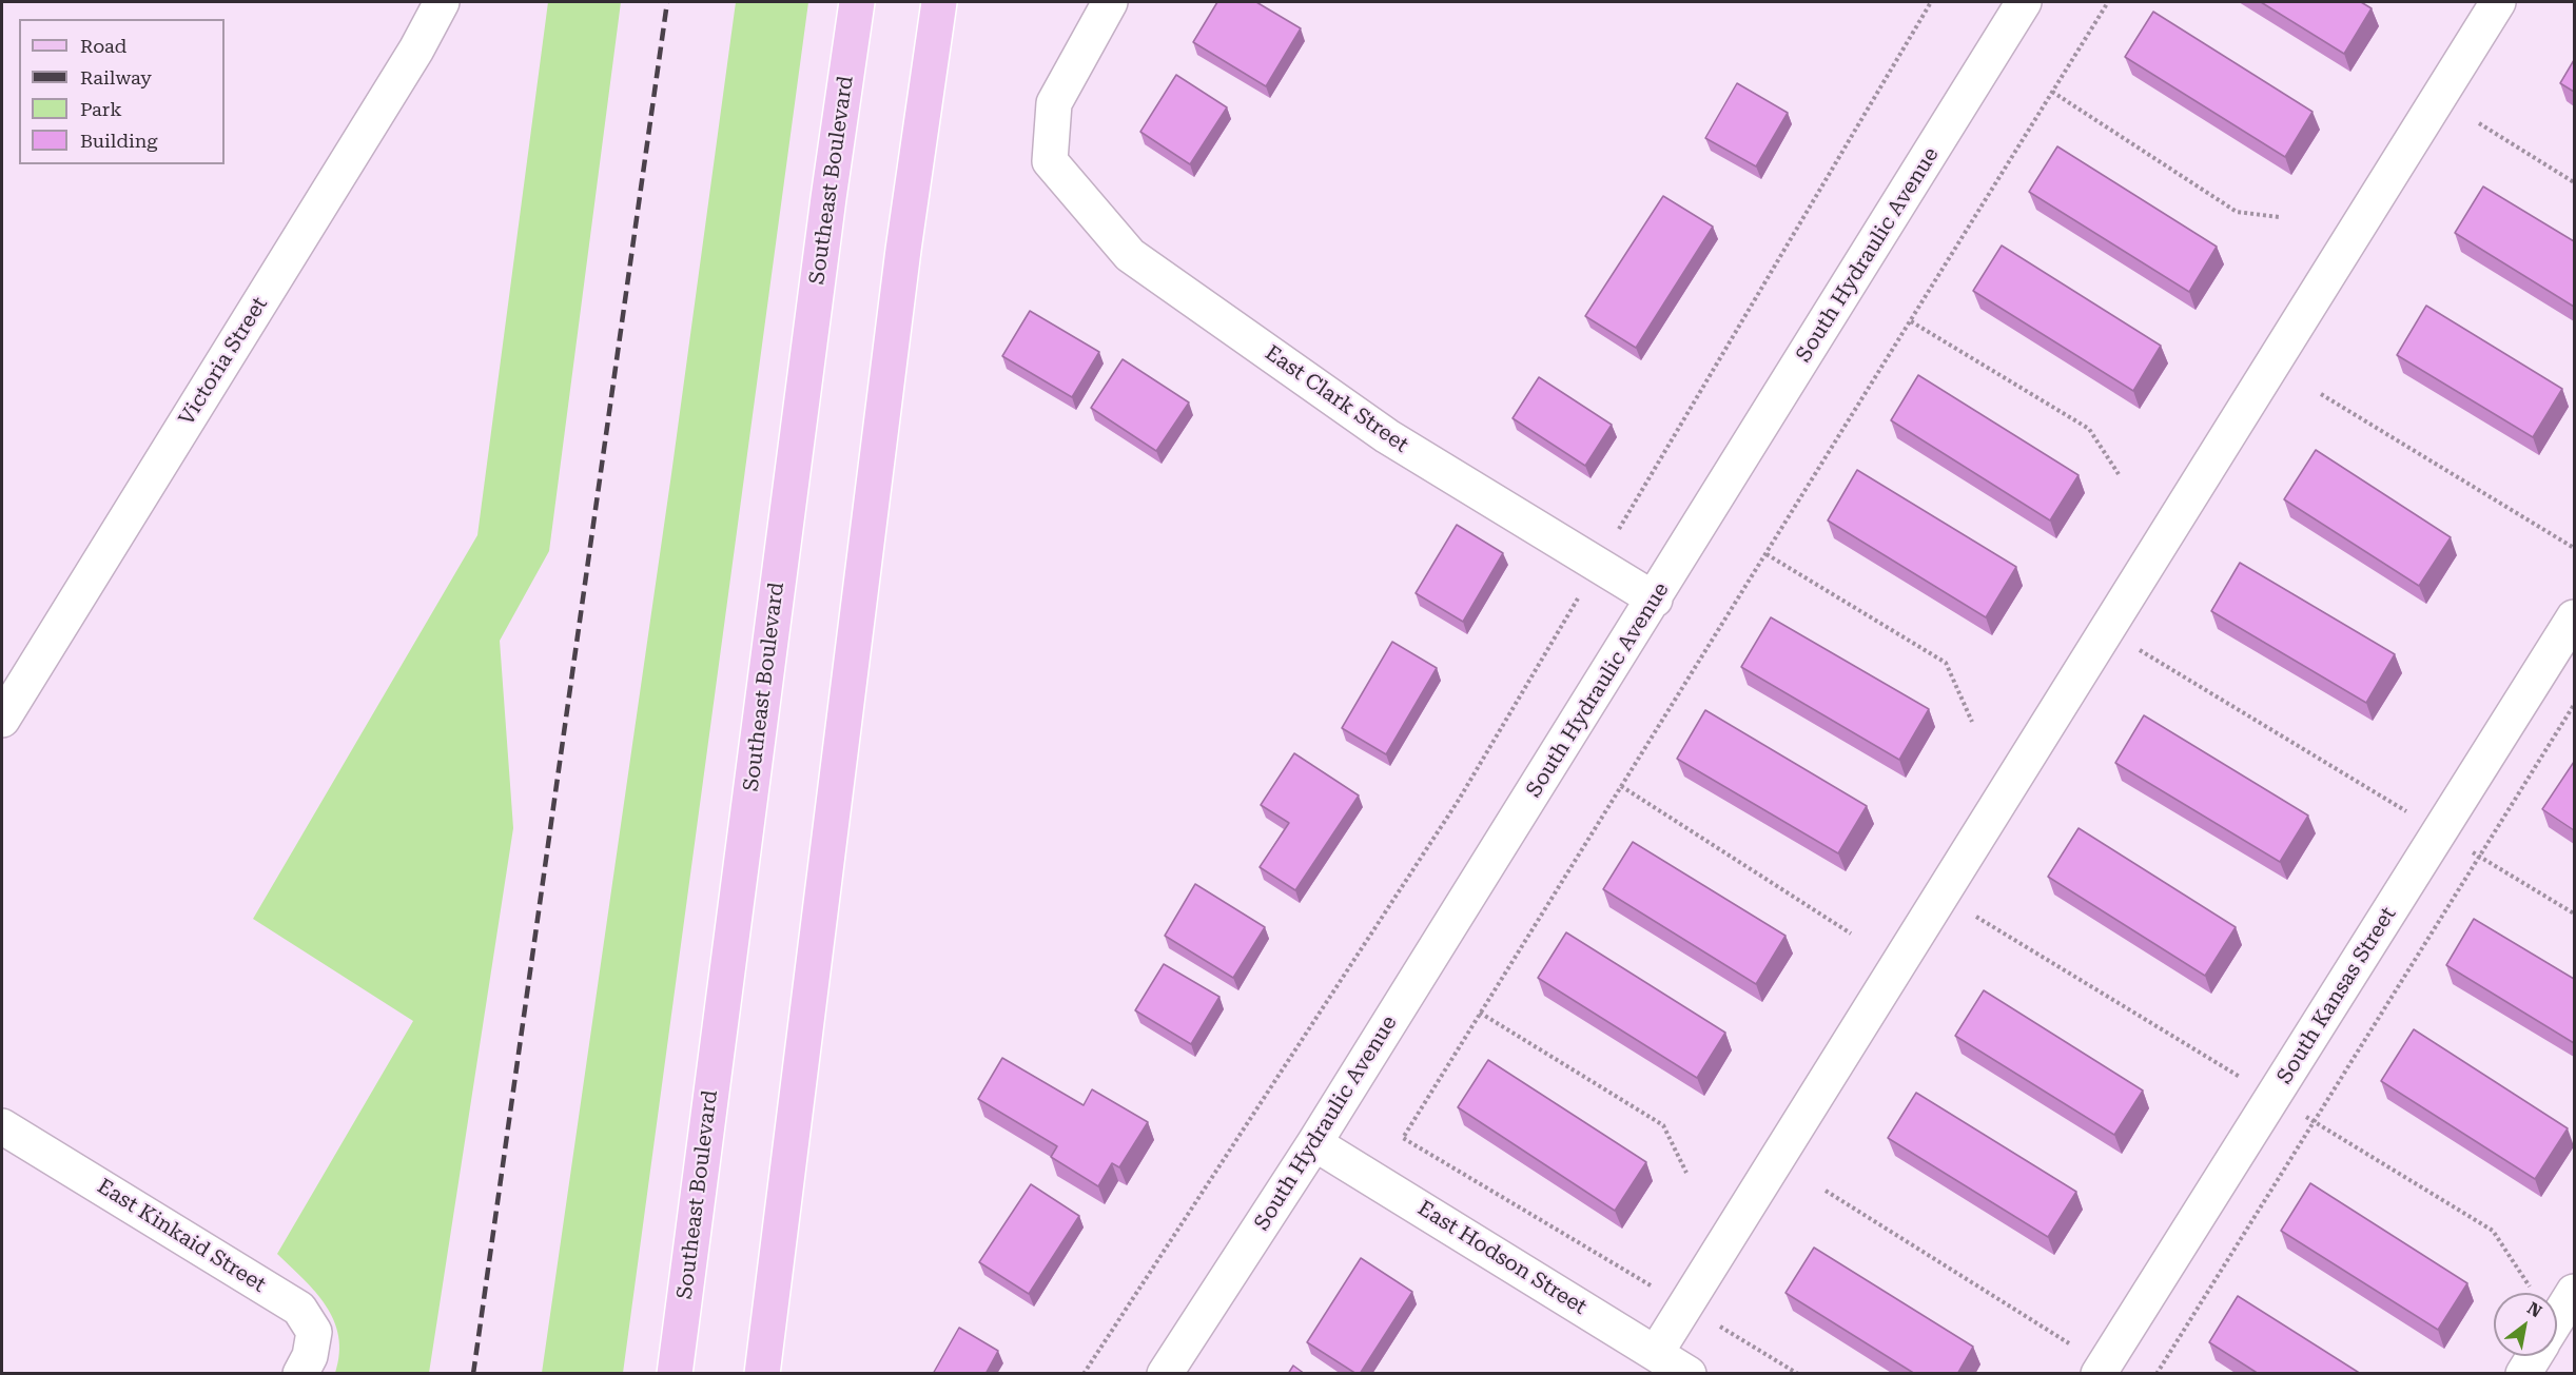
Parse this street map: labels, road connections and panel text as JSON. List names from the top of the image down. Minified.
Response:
{"streets":{"main road":["Southeast Boulevard"],"street":["South Hydraulic Avenue","Victoria Street","East Clark Street","South Kansas Street","East Kinkaid Street","East Hodson Street"]},"crossings":[["South Hydraulic Avenue","East Clark Street"],["South Hydraulic Avenue","East Hodson Street"]],"legend":["Road","Railway","Park","Building"],"north":"top right"}
